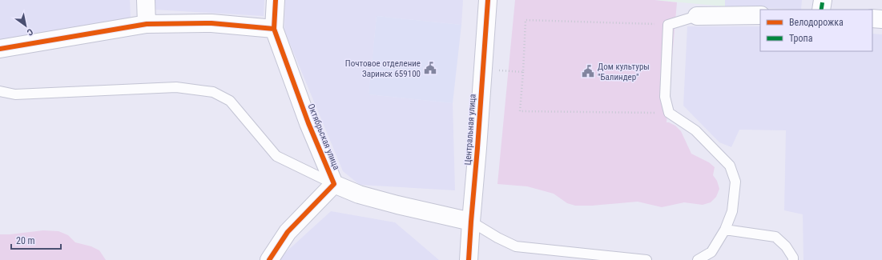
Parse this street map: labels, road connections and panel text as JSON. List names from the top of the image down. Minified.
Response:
{"streets":{"street":["Центральная улица","Октябрьская улица"]},"places":{"public building":["Почтовое отделение Заринск 659100","Дом культуры \"Балиндер\""]},"legend":["Велодорожка","Тропа"],"scale_bar":"20 m","north":"bottom right"}
